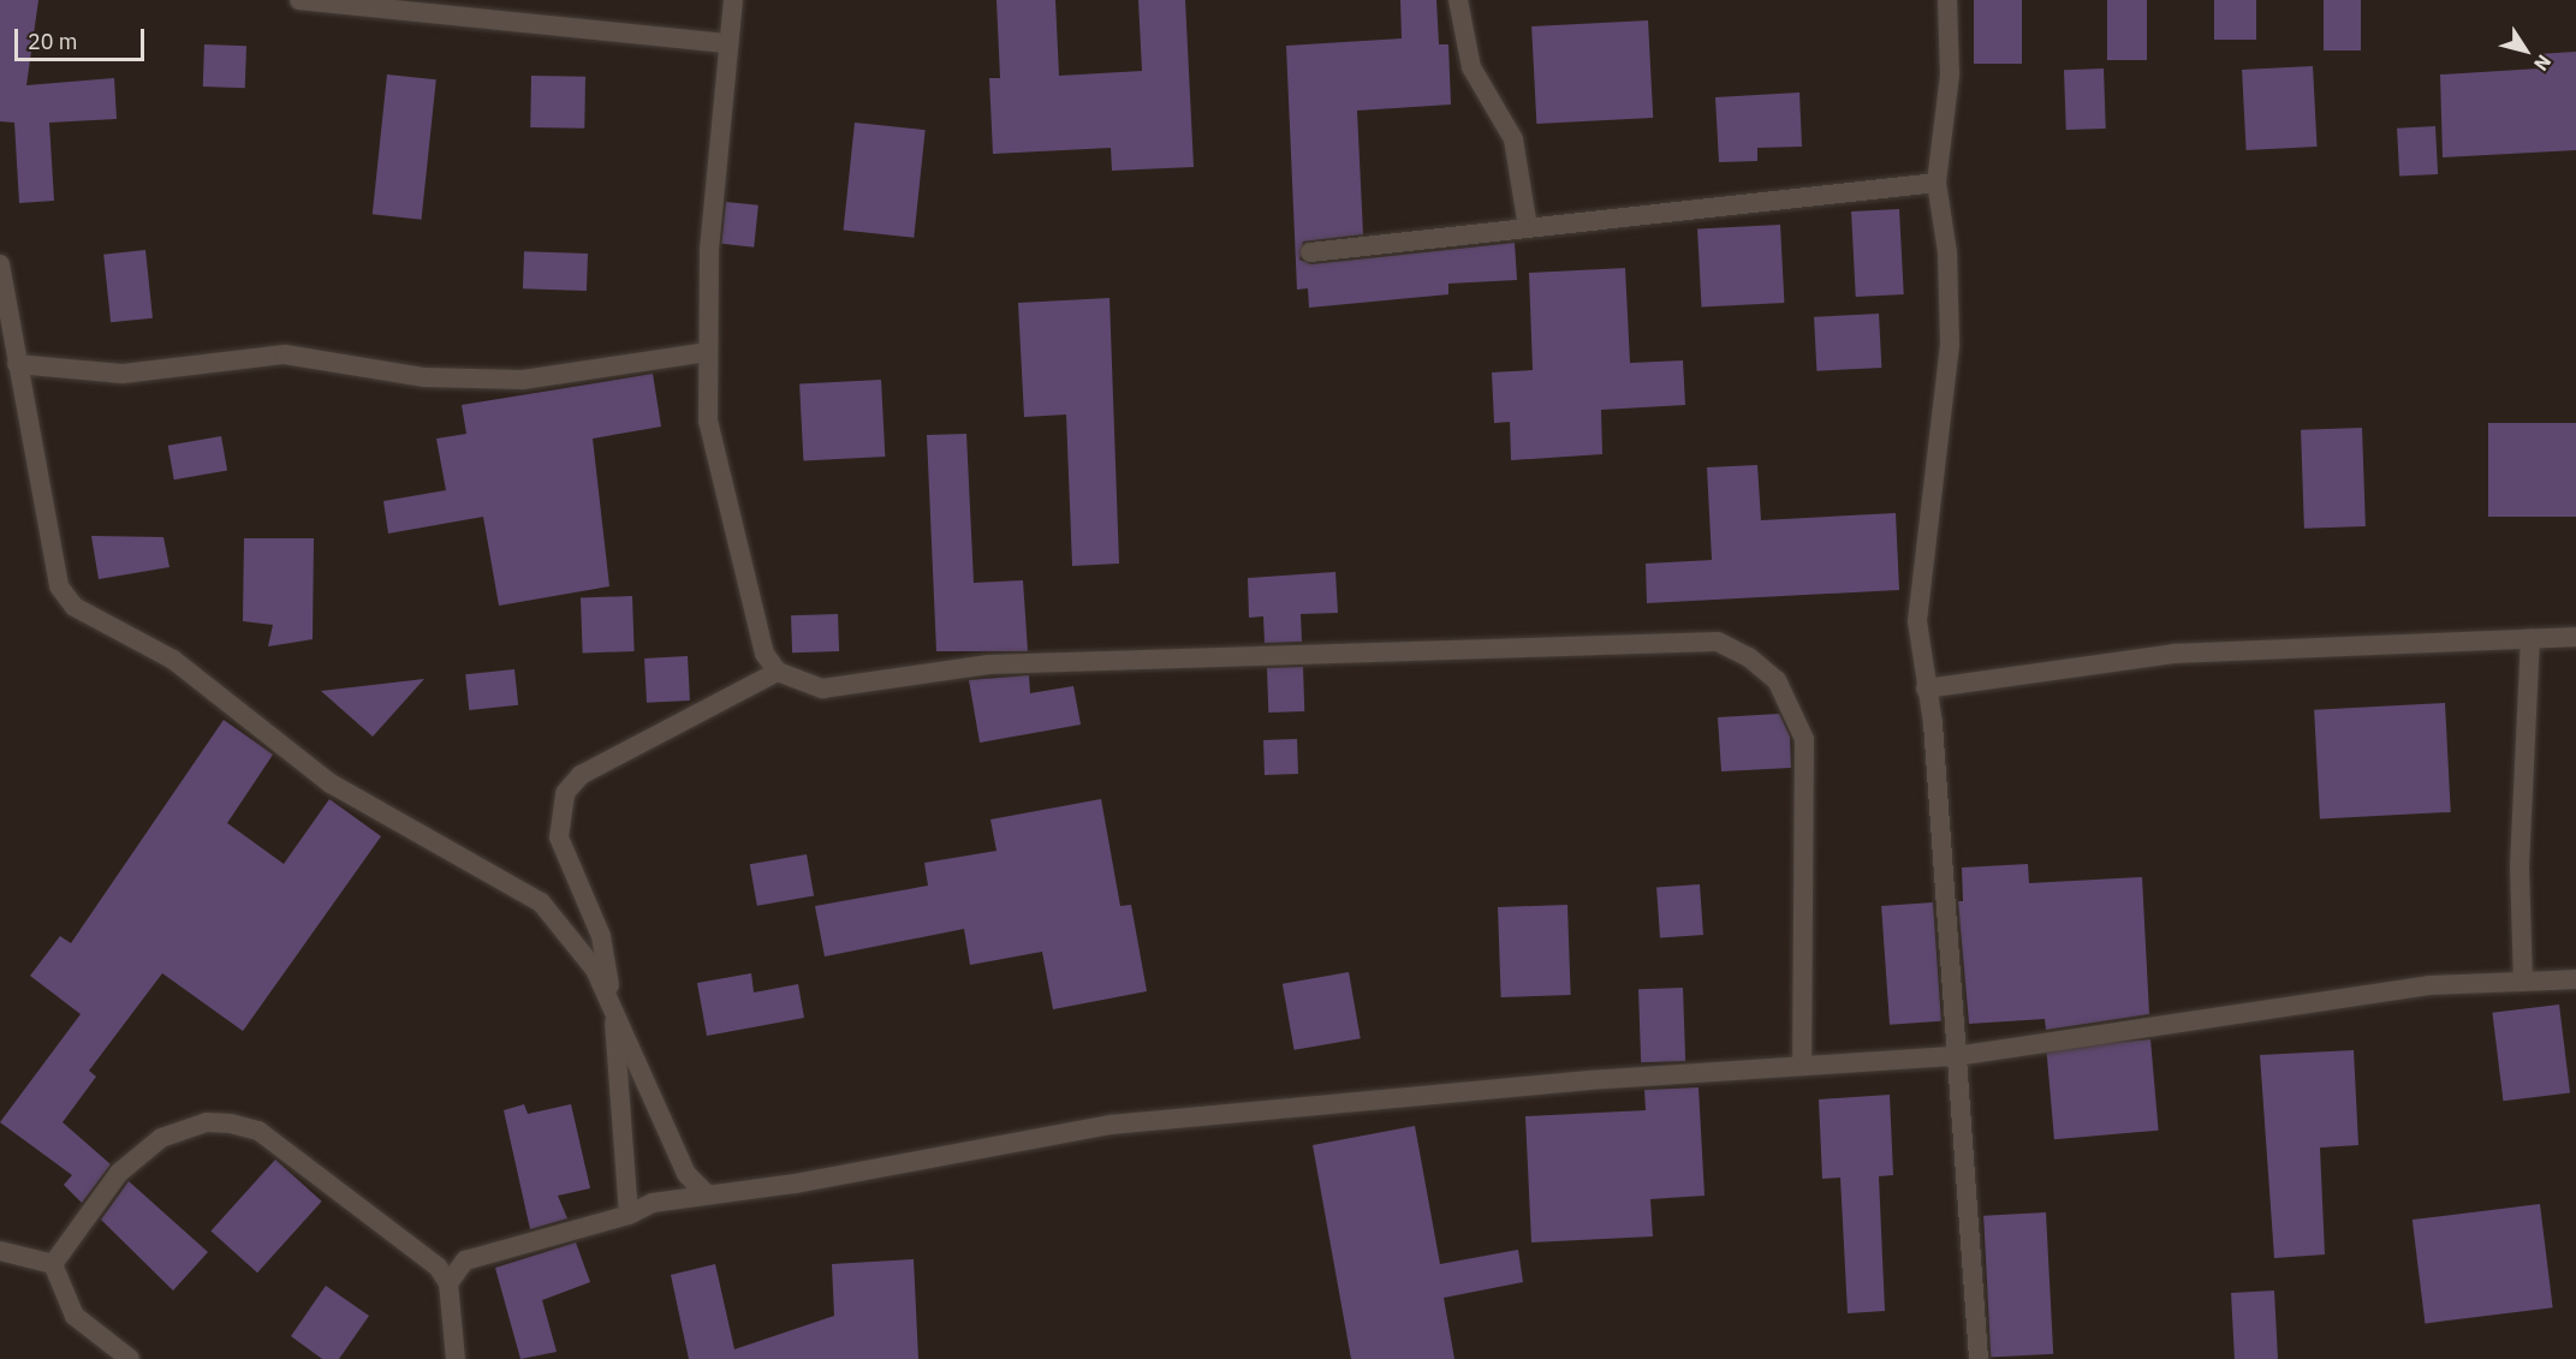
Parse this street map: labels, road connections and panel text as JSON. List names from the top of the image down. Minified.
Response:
{"scale_bar":"20 m","north":"bottom right"}
